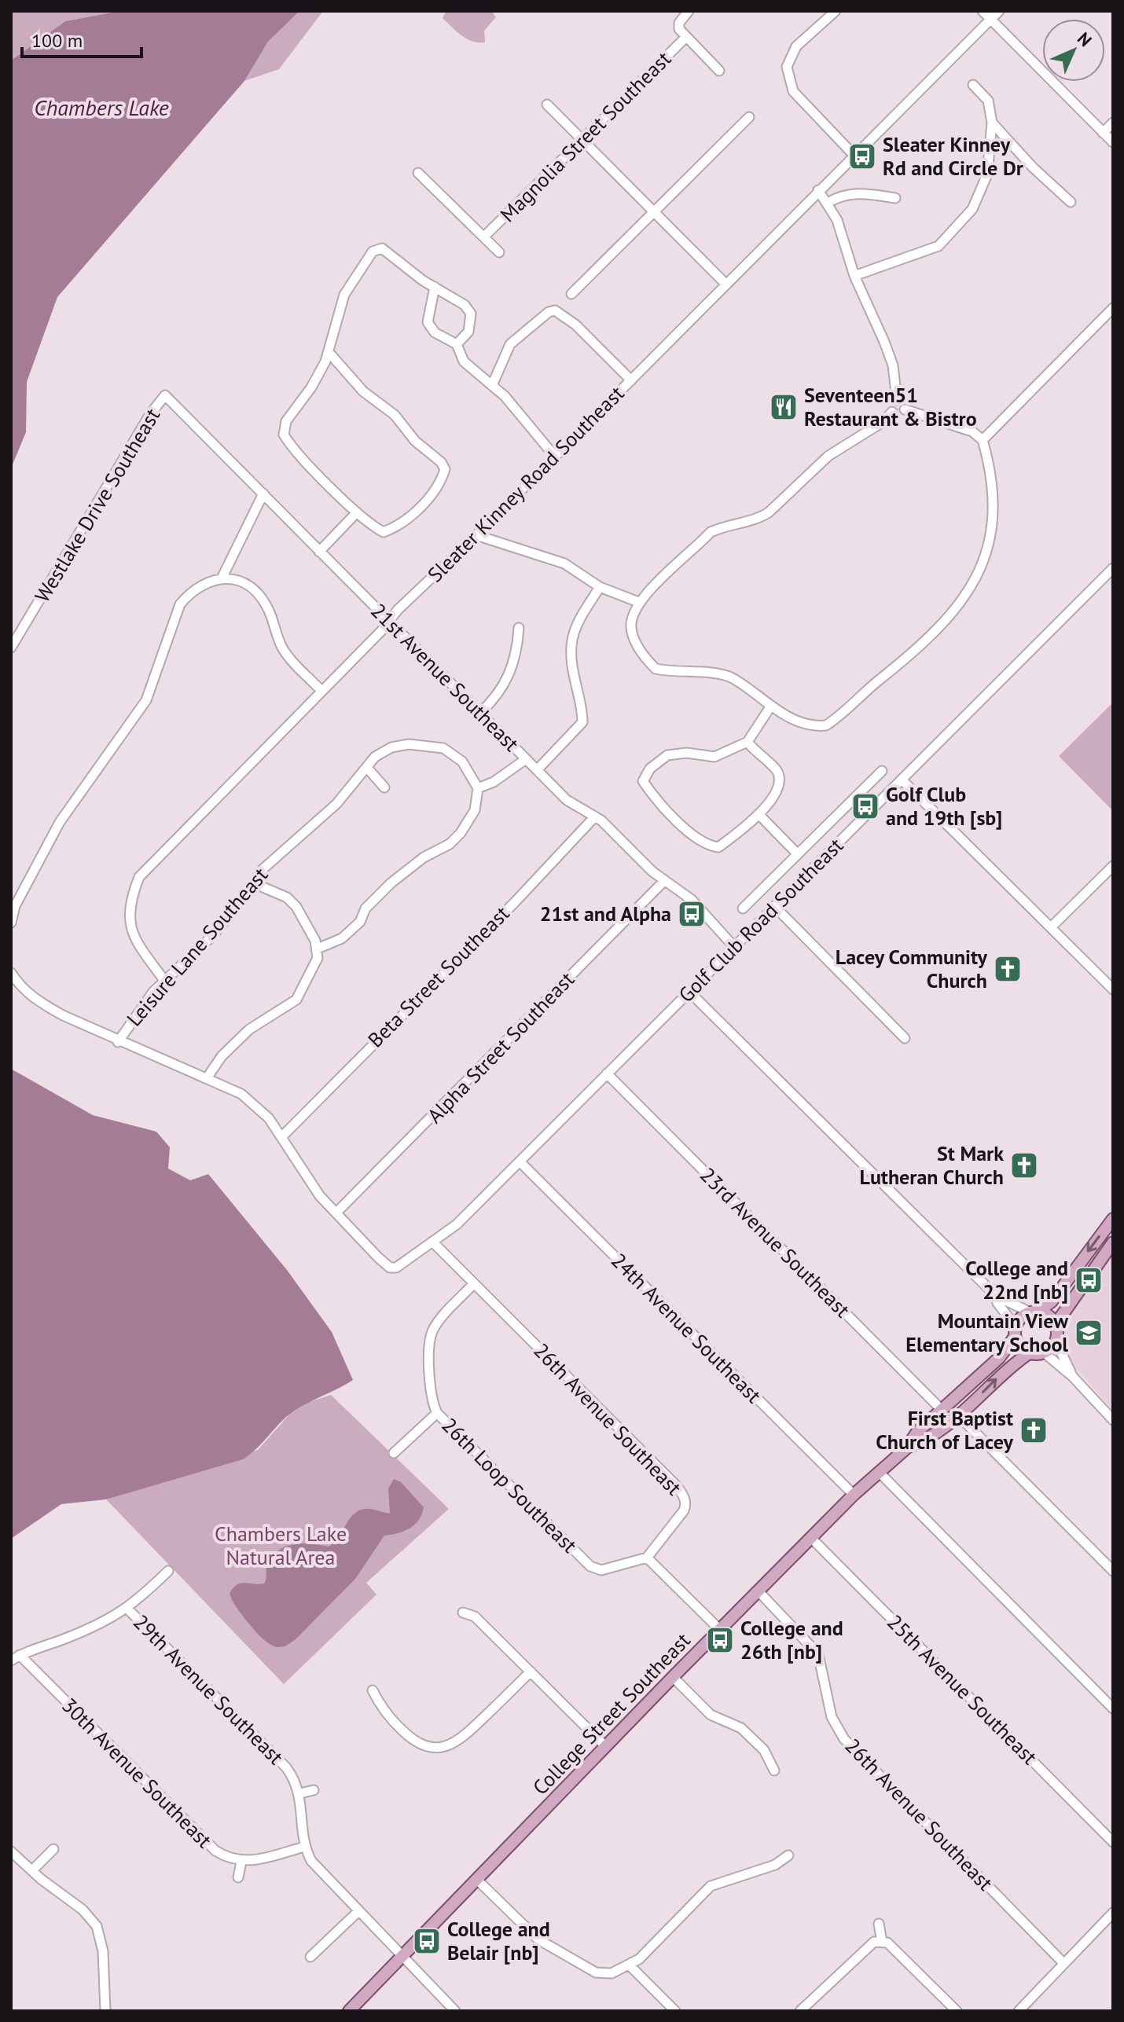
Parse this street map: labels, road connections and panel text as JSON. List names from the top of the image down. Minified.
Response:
{"streets":{"main road":["College Street Southeast"],"street":["Magnolia Street Southeast","Sleater Kinney Road Southeast","Westlake Drive Southeast","21st Avenue Southeast","Golf Club Road Southeast","Leisure Lane Southeast","Beta Street Southeast","Alpha Street Southeast","23rd Avenue Southeast","24th Avenue Southeast","26th Avenue Southeast","26th Loop Southeast","29th Avenue Southeast","25th Avenue Southeast","30th Avenue Southeast"]},"crossings":[["Sleater Kinney Road Southeast","21st Avenue Southeast"],["Sleater Kinney Road Southeast","Leisure Lane Southeast"],["Westlake Drive Southeast","21st Avenue Southeast"],["21st Avenue Southeast","Golf Club Road Southeast"],["21st Avenue Southeast","Beta Street Southeast"],["21st Avenue Southeast","Alpha Street Southeast"],["Golf Club Road Southeast","Alpha Street Southeast"],["Golf Club Road Southeast","23rd Avenue Southeast"],["Golf Club Road Southeast","24th Avenue Southeast"],["Golf Club Road Southeast","26th Avenue Southeast"],["23rd Avenue Southeast","College Street Southeast"],["24th Avenue Southeast","College Street Southeast"],["26th Avenue Southeast","26th Loop Southeast"],["26th Avenue Southeast","College Street Southeast"],["25th Avenue Southeast","College Street Southeast"]],"water":["Chambers Lake"],"parks":["Chambers Lake Natural Area"],"places":{"bus stop":["Sleater Kinney Rd and Circle Dr","Golf Club and 19th [sb]","21st and Alpha","College and 22nd [nb]","College and 26th [nb]","College and Belair [nb]"],"restaurant":["Seventeen51 Restaurant & Bistro"],"church":["Lacey Community Church","St Mark Lutheran Church","First Baptist Church of Lacey"],"school or university":["Mountain View Elementary School"]},"scale_bar":"100 m","north":"top right"}
